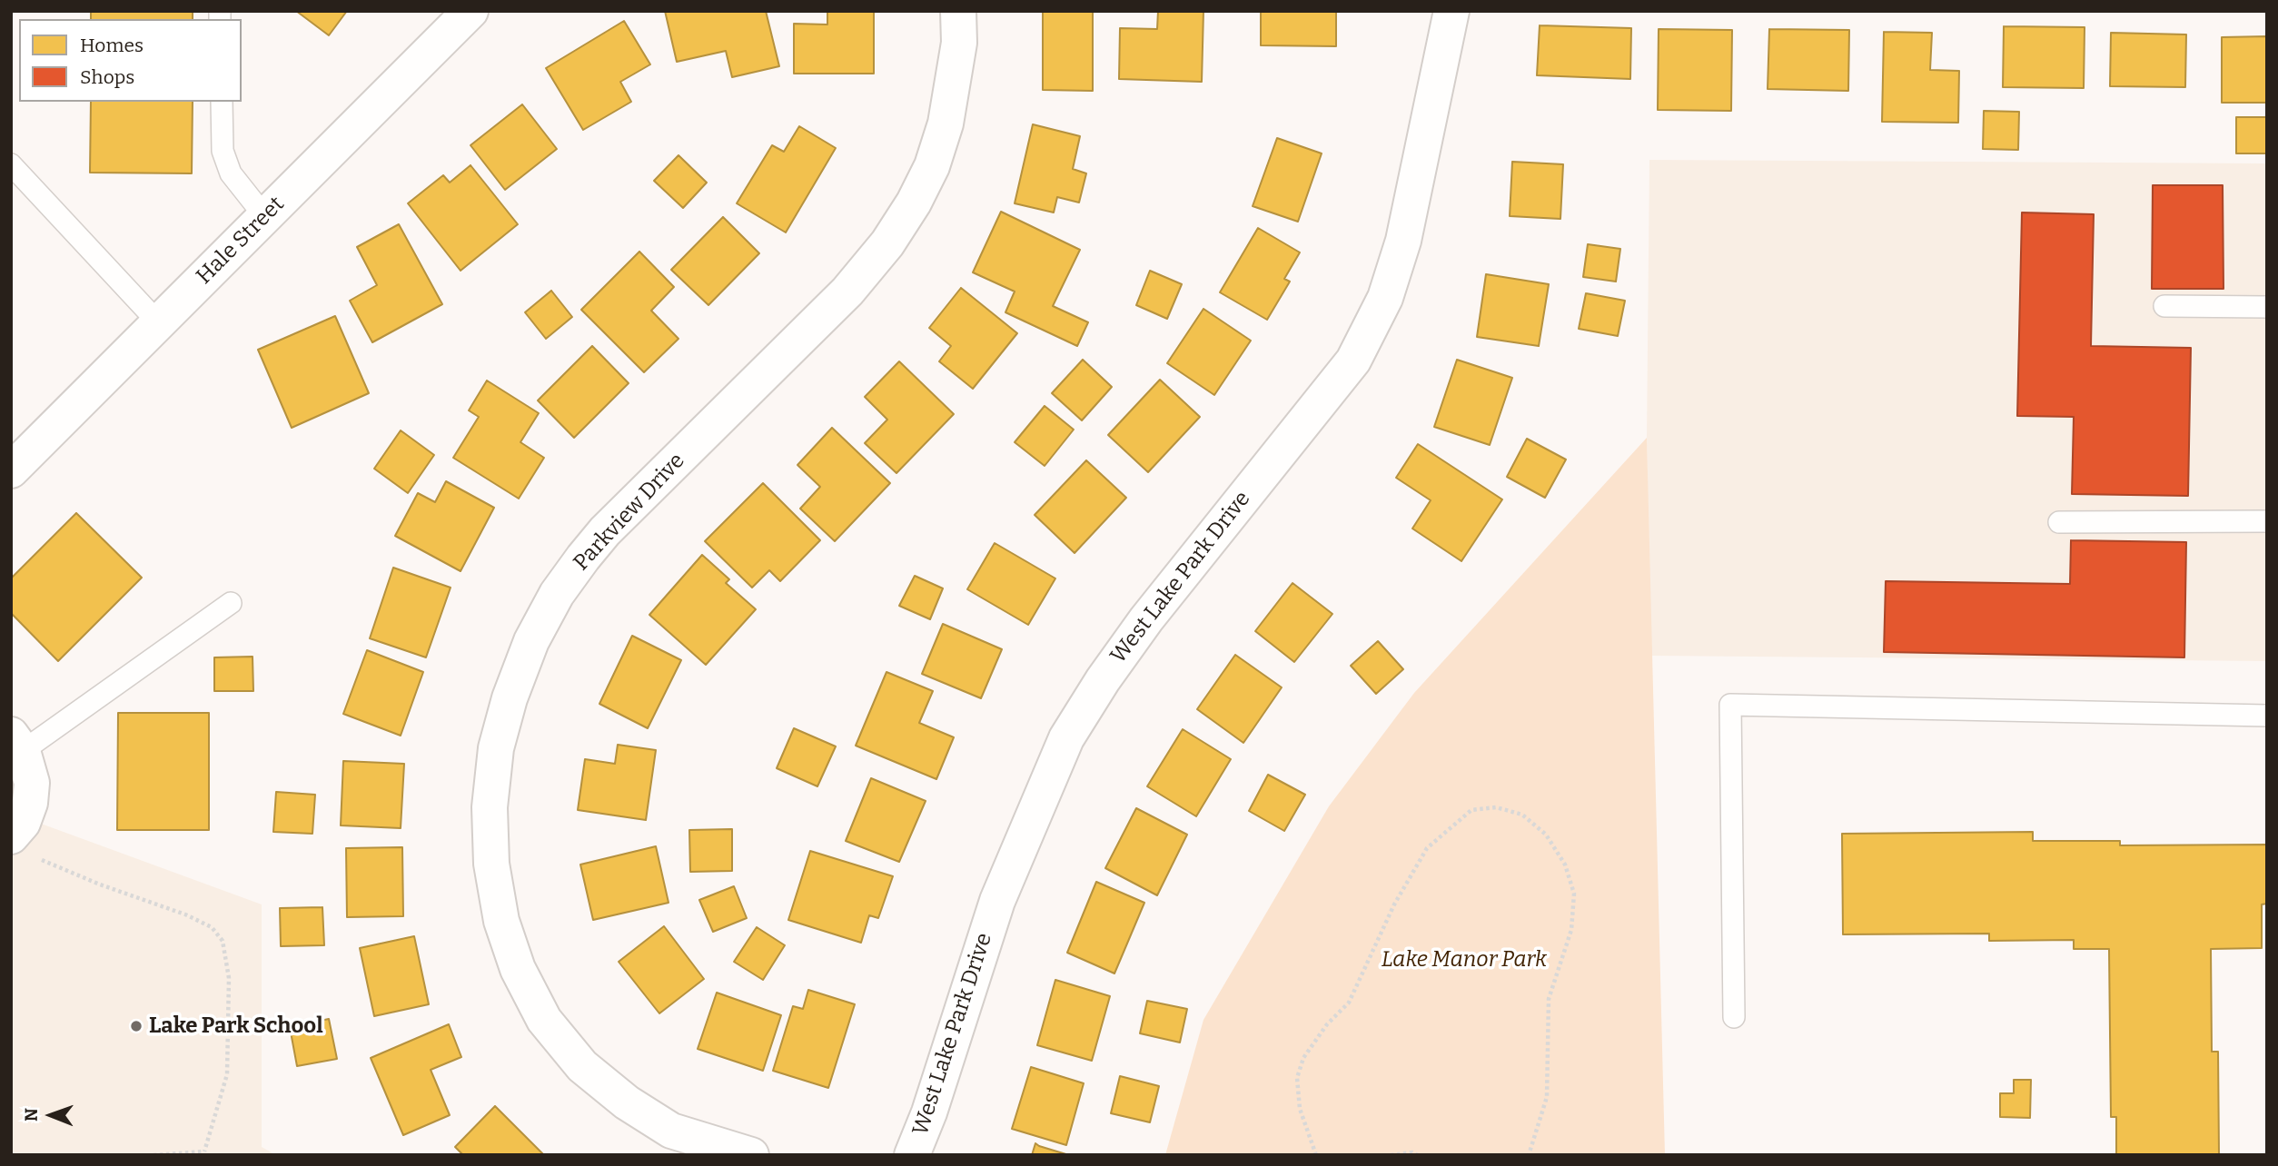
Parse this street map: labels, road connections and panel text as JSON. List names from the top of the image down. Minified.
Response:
{"streets":{"street":["Hale Street","Parkview Drive","West Lake Park Drive"]},"parks":["Lake Manor Park"],"places":["Lake Park School"],"legend":["Homes","Shops"],"north":"left"}
